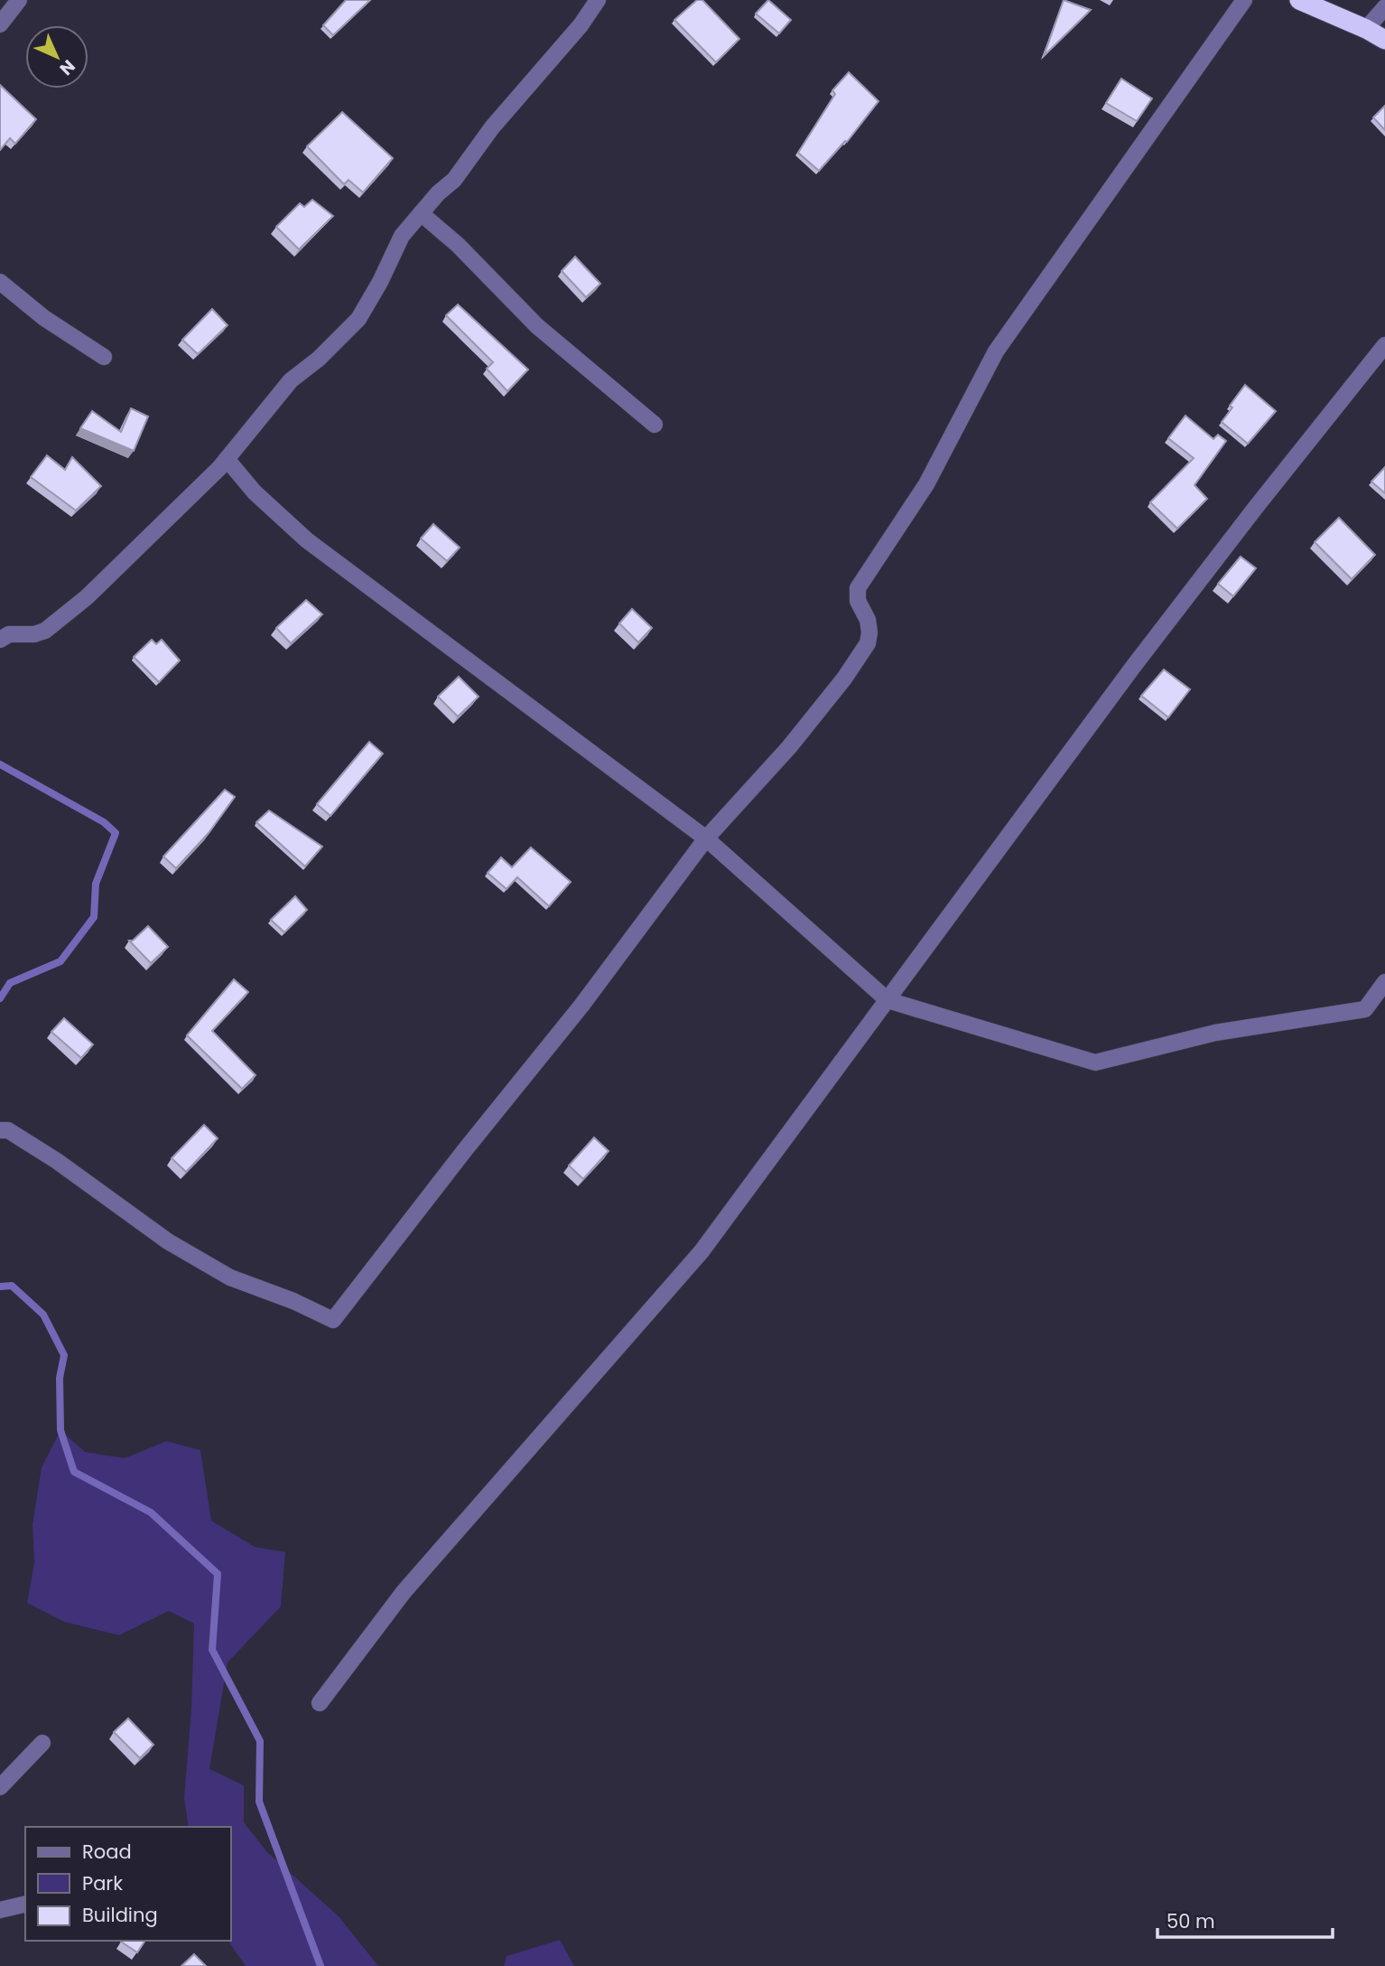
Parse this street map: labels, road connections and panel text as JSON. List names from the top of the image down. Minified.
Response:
{"legend":["Road","Park","Building"],"scale_bar":"50 m","north":"bottom right"}
